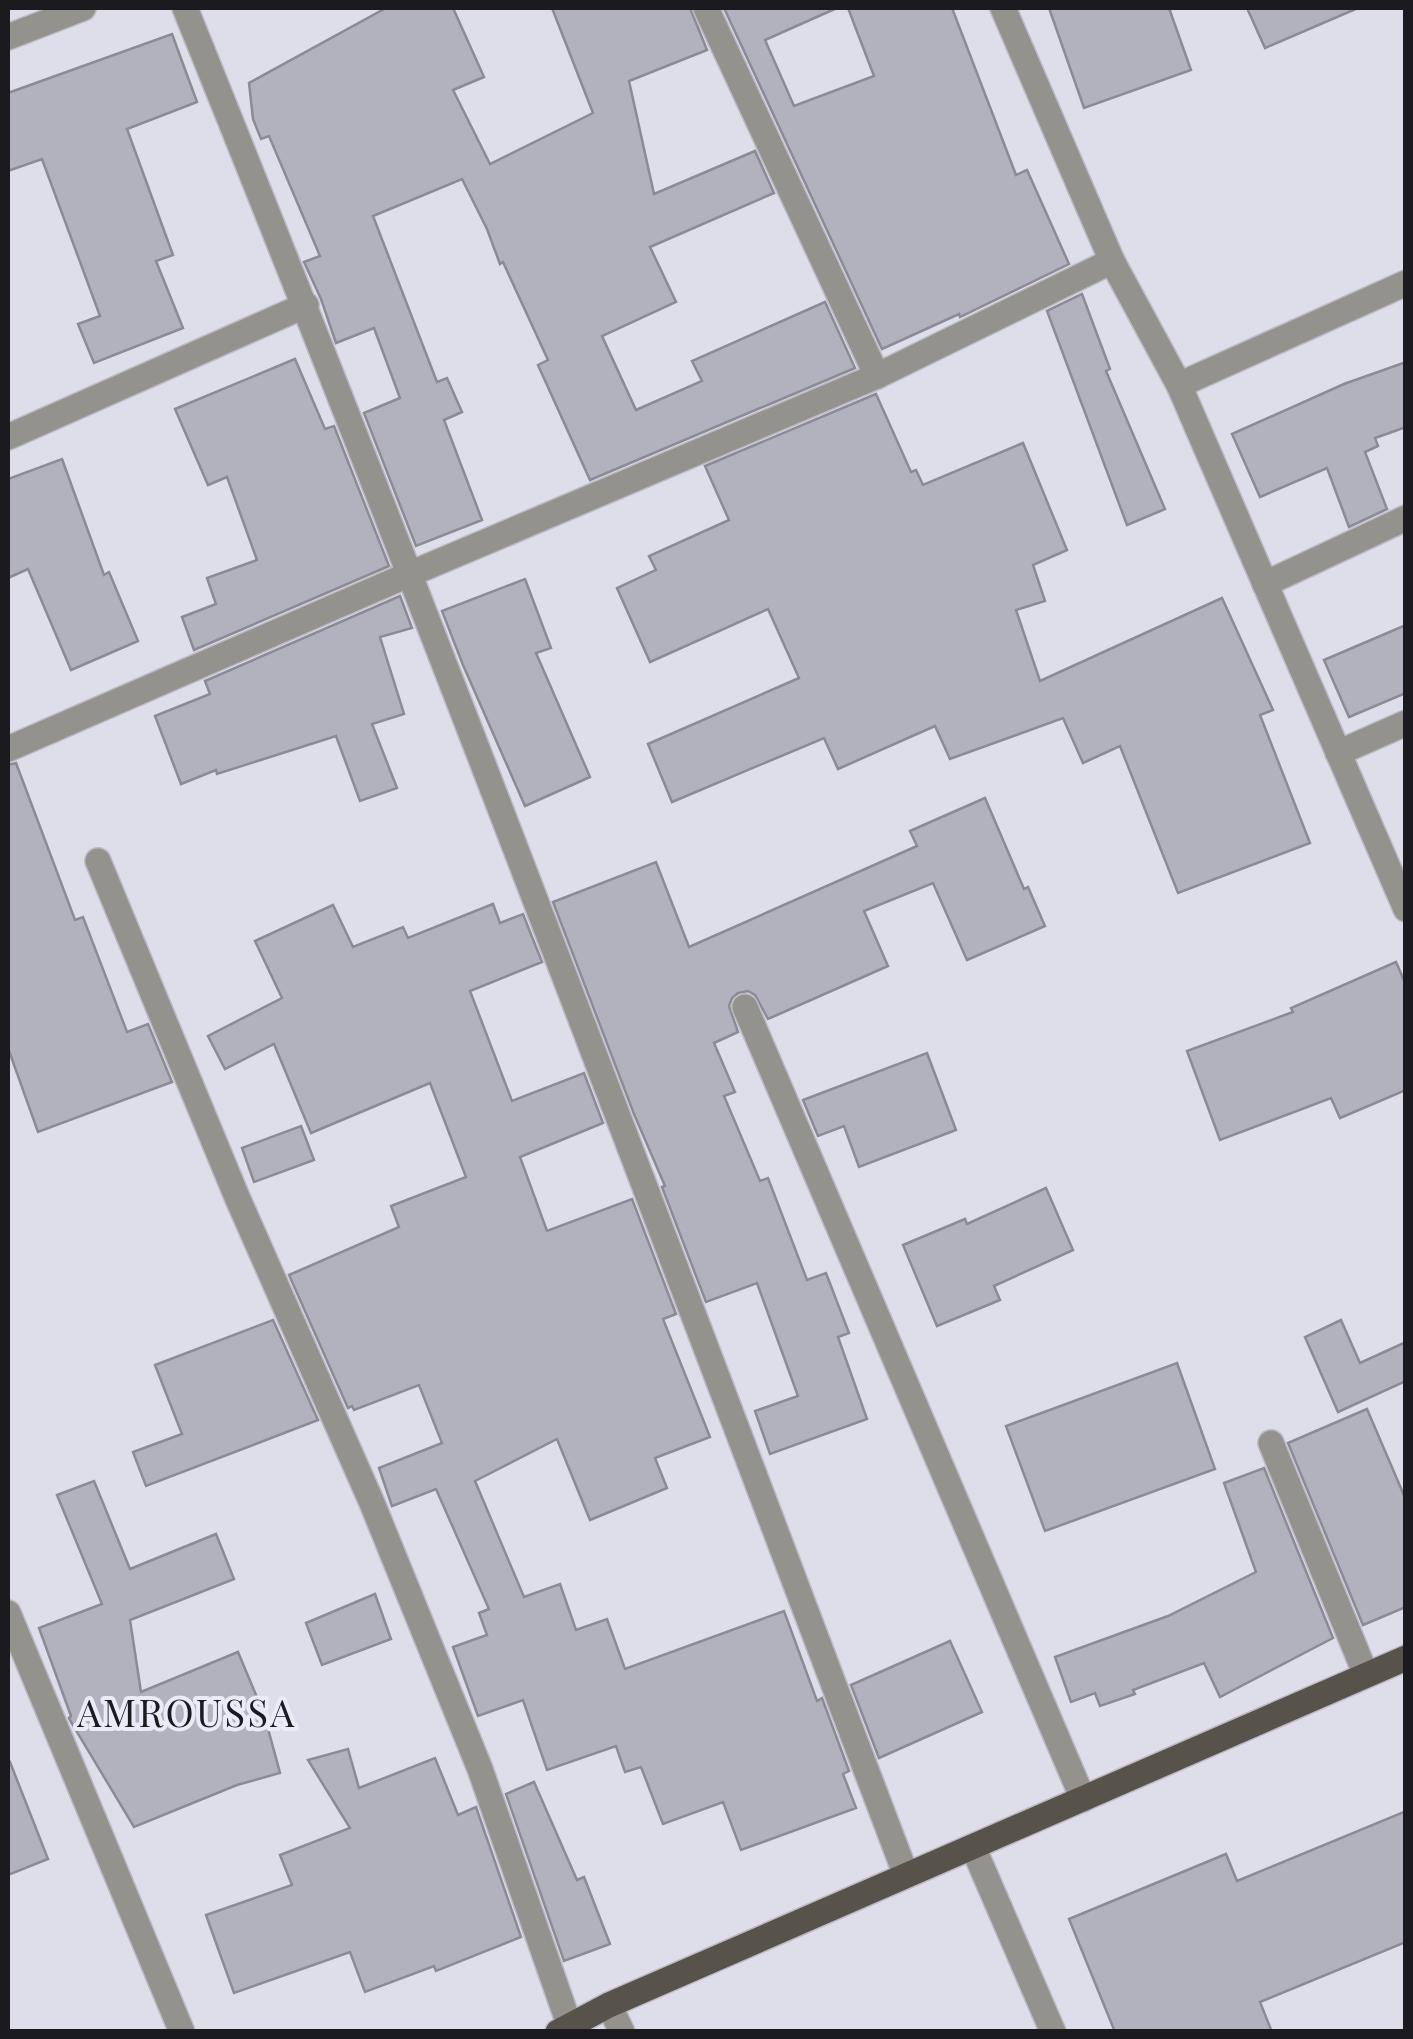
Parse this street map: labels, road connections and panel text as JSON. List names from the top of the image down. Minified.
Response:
{"districts":["AMROUSSA"]}
